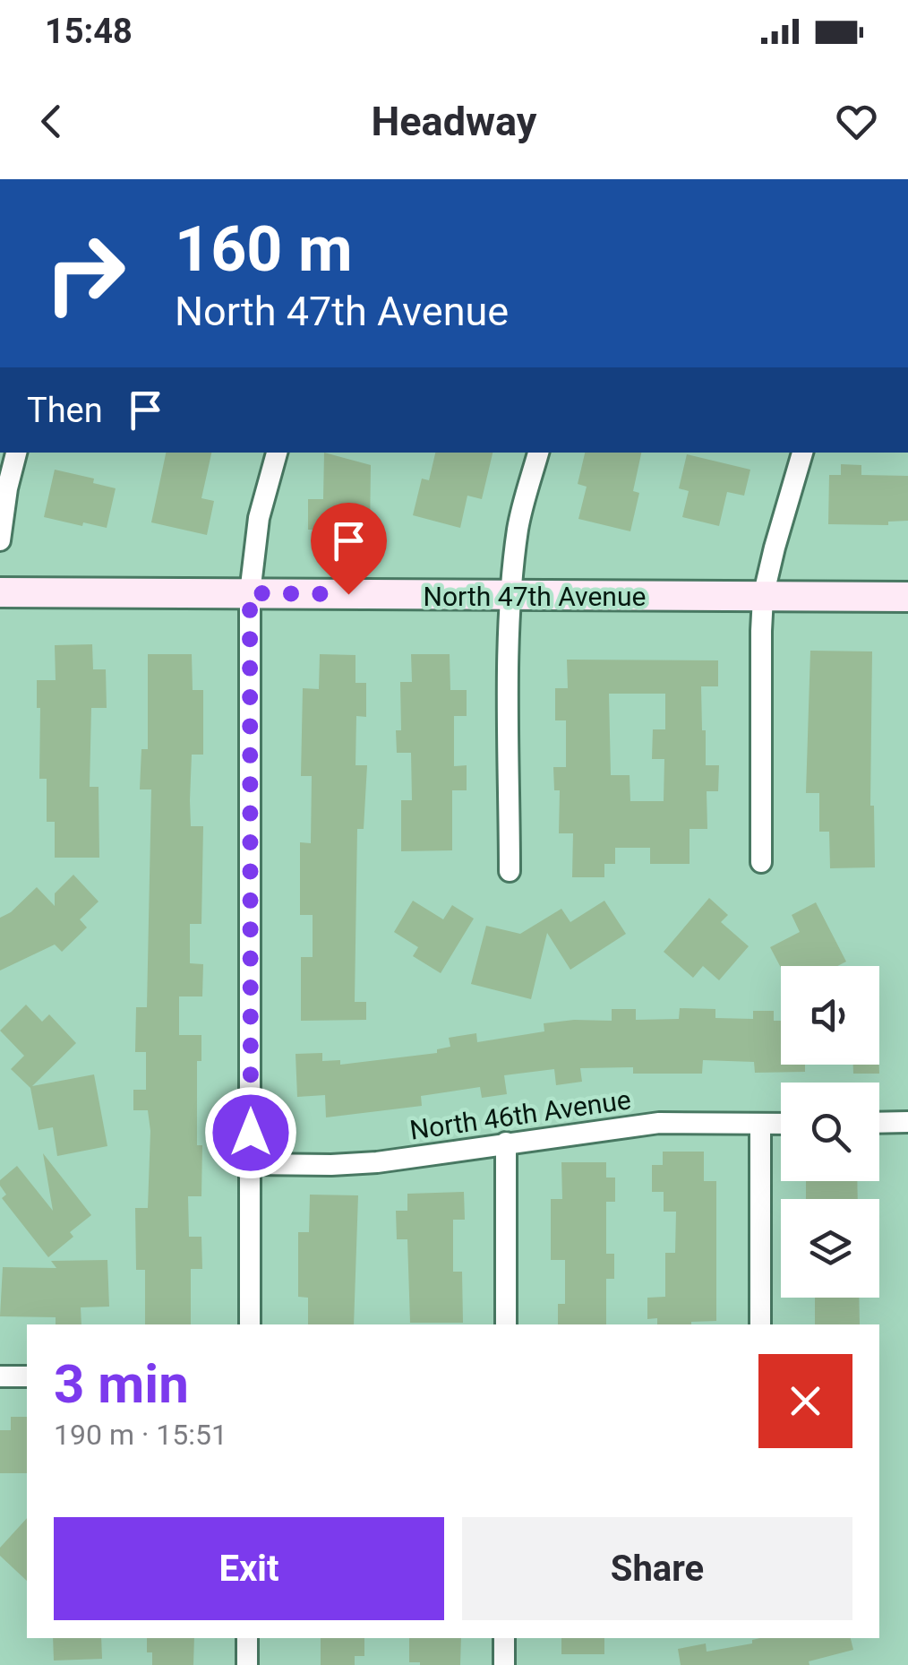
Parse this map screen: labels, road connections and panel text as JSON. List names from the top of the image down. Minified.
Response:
{"streets":{"street":["North 47th Avenue","North 46th Avenue"]},"page":{"status":"15:48","header":"Headway","turn":["160 m","North 47th Avenue"],"then":"Then","heading":["3 min","190 m · 15:51"],"buttons":["Exit","Share"]}}
